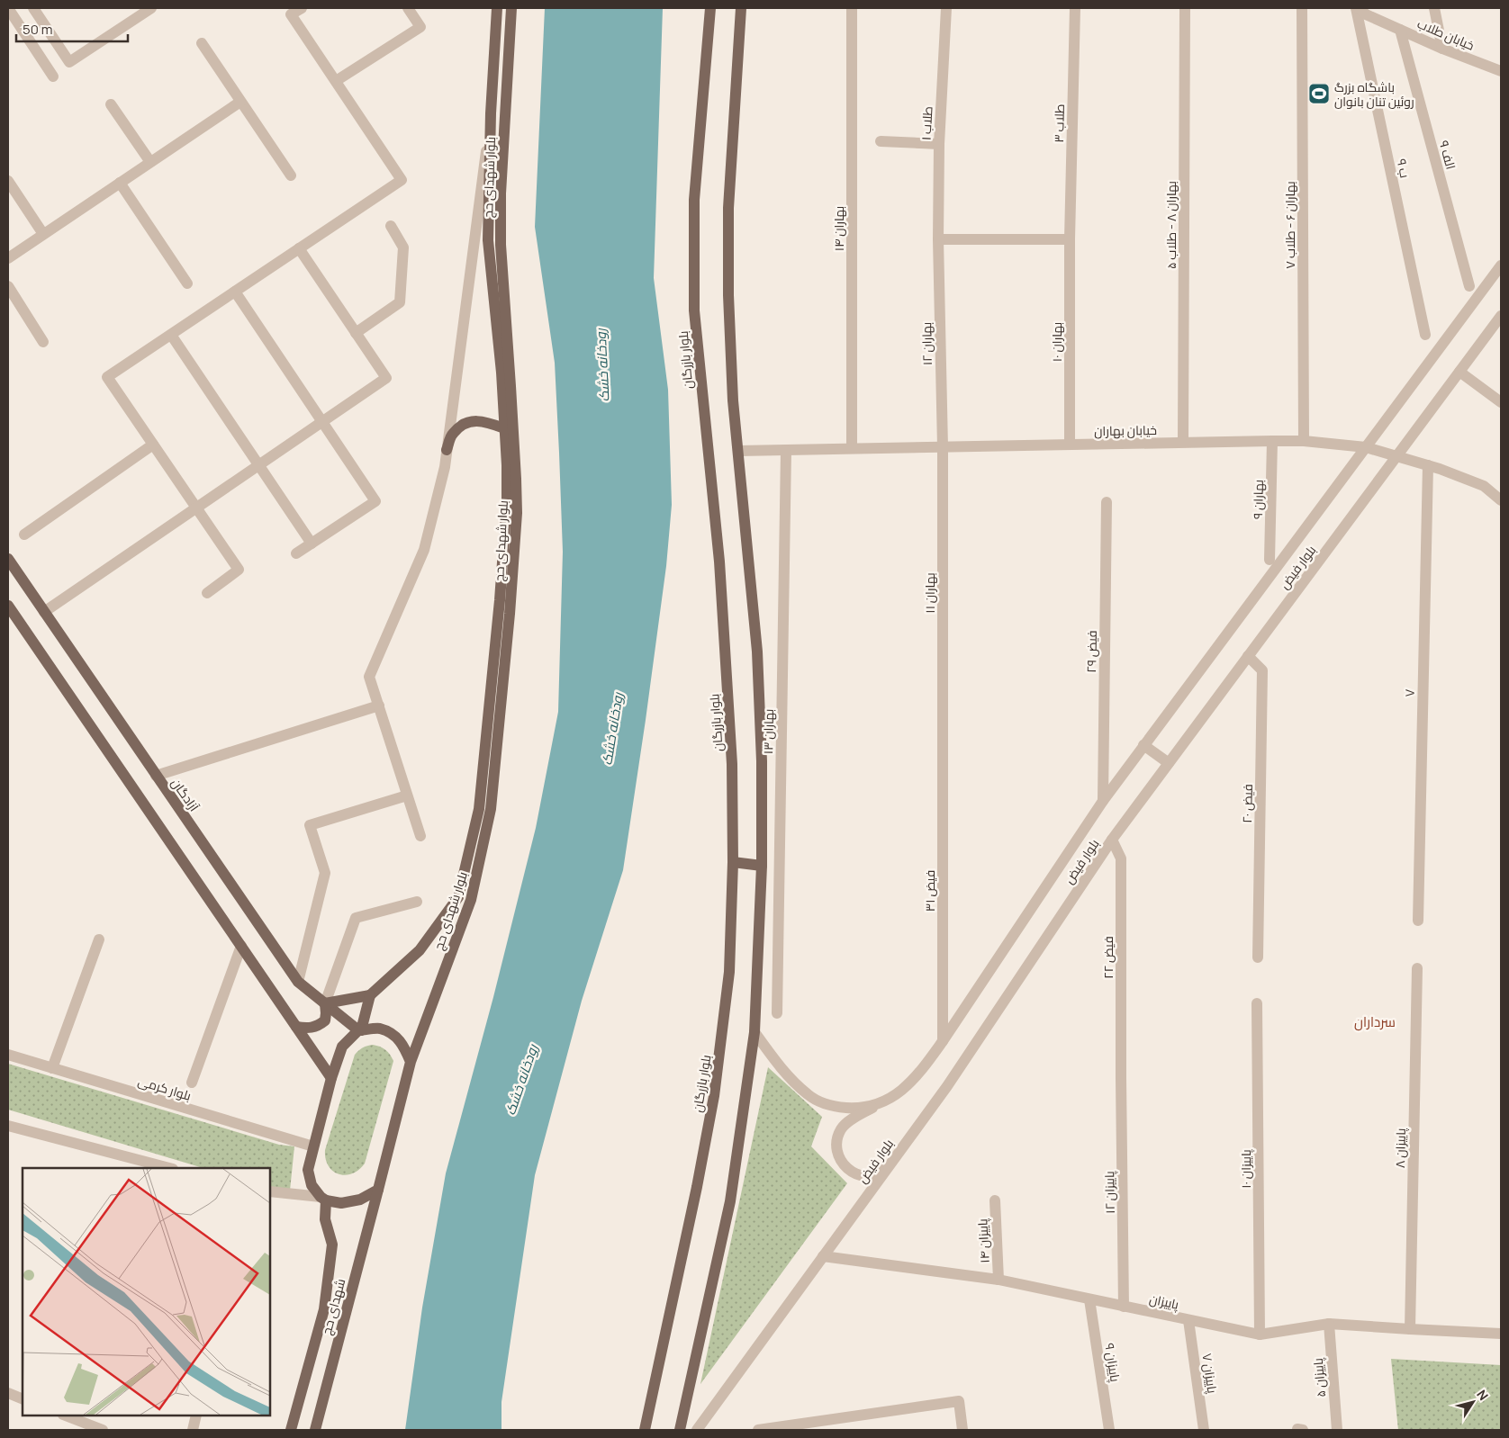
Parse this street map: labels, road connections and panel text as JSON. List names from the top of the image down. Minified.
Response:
{"streets":{"main road":["بلوار شهدای حج","بلوار بازرگان","آزادگان","شهدای حج"],"street":["خیابان طلاب","طلاب ۱","طلاب ۳","۹ الف","۹ ب","بهاران ۸ - طلاب ۵","بهاران ۶ - طلاب ۷","بهاران ۱۴","بهاران ۱۰","بهاران ۱۲","خیابان بهاران","بهاران ۹","بلوار فیض","بهاران ۱۱","فیض ۲۹","۷","بهاران ۱۳","فیض ۲۰","فیض ۳۱","فیض ۲۲","بلوار کرمی","پاییزان ۸","پاییزان ۱۰","پاییزان ۱۲","پاییزان ۱۴","پاییزان","پاییزان ۹","پاییزان ۷","پاییزان ۵"]},"crossings":[["خیابان طلاب","۹ الف"],["خیابان طلاب","۹ ب"],["طلاب ۱","بهاران ۱۲"],["طلاب ۳","بهاران ۱۰"],["بلوار شهدای حج","شهدای حج"],["بهاران ۸ - طلاب ۵","خیابان بهاران"],["بهاران ۶ - طلاب ۷","خیابان بهاران"],["بهاران ۱۴","خیابان بهاران"],["بهاران ۱۰","خیابان بهاران"],["بهاران ۱۲","خیابان بهاران"],["بهاران ۱۲","بهاران ۱۱"],["خیابان بهاران","بهاران ۹"],["خیابان بهاران","بلوار فیض"],["خیابان بهاران","بهاران ۱۱"],["خیابان بهاران","۷"],["خیابان بهاران","بهاران ۱۳"],["بلوار فیض","فیض ۲۹"],["بلوار فیض","فیض ۲۰"],["بلوار فیض","فیض ۳۱"],["بلوار فیض","فیض ۲۲"],["بلوار فیض","پاییزان"],["بهاران ۱۱","فیض ۳۱"],["فیض ۲۲","پاییزان ۱۲"],["پاییزان ۸","پاییزان"],["پاییزان ۱۰","پاییزان"],["پاییزان ۱۲","پاییزان"],["پاییزان ۱۴","پاییزان"],["پاییزان","پاییزان ۹"],["پاییزان","پاییزان ۷"],["پاییزان","پاییزان ۵"]],"districts":["سرداران"],"water":["رودخانه خشک"],"places":{"sports":["باشگاه بزرگ روئین تنان بانوان"]},"scale_bar":"50 m","north":"top right"}
